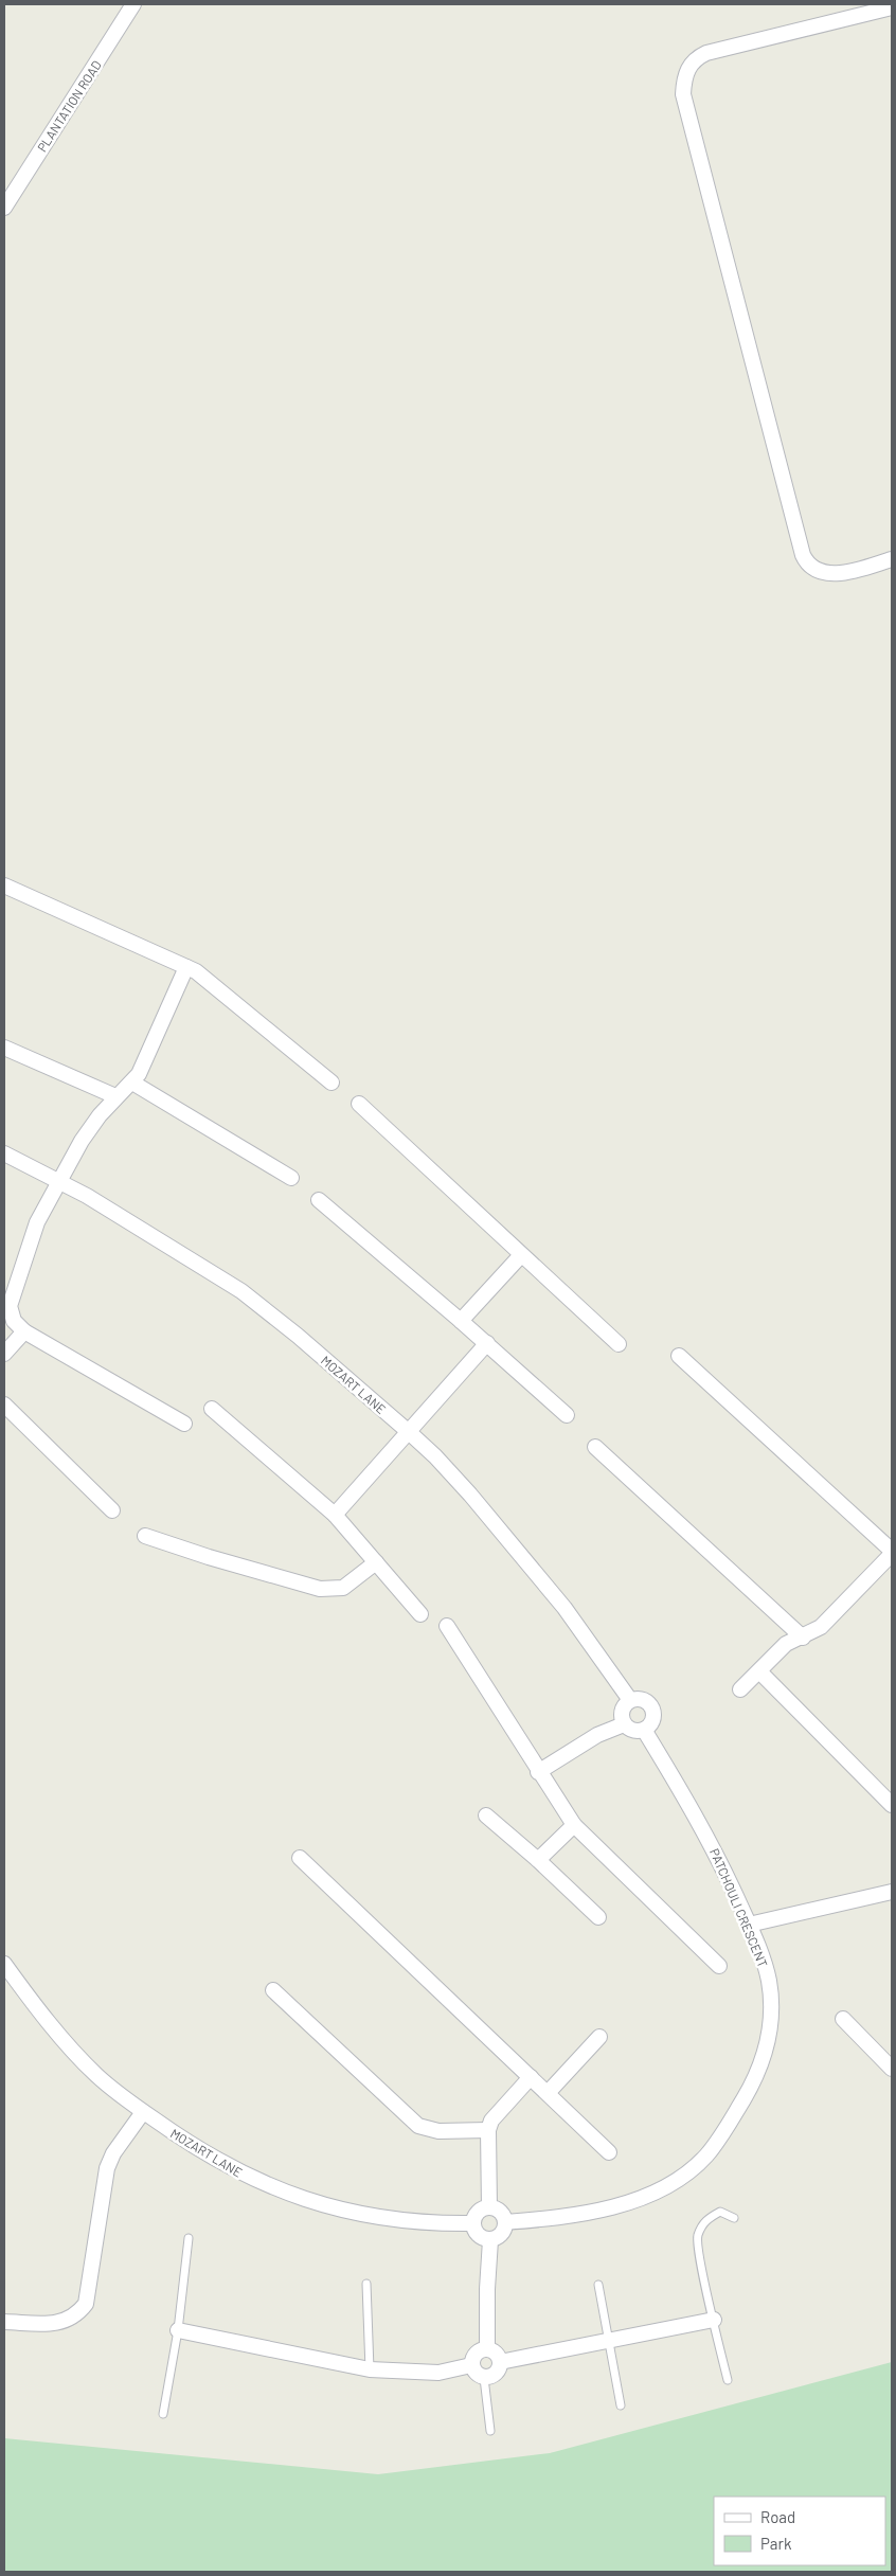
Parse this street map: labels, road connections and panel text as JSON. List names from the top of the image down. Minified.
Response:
{"streets":{"street":["PLANTATION ROAD","MOZART LANE","PATCHOULI CRESCENT"]},"crossings":[["MOZART LANE","PATCHOULI CRESCENT"]],"legend":["Road","Park"]}
